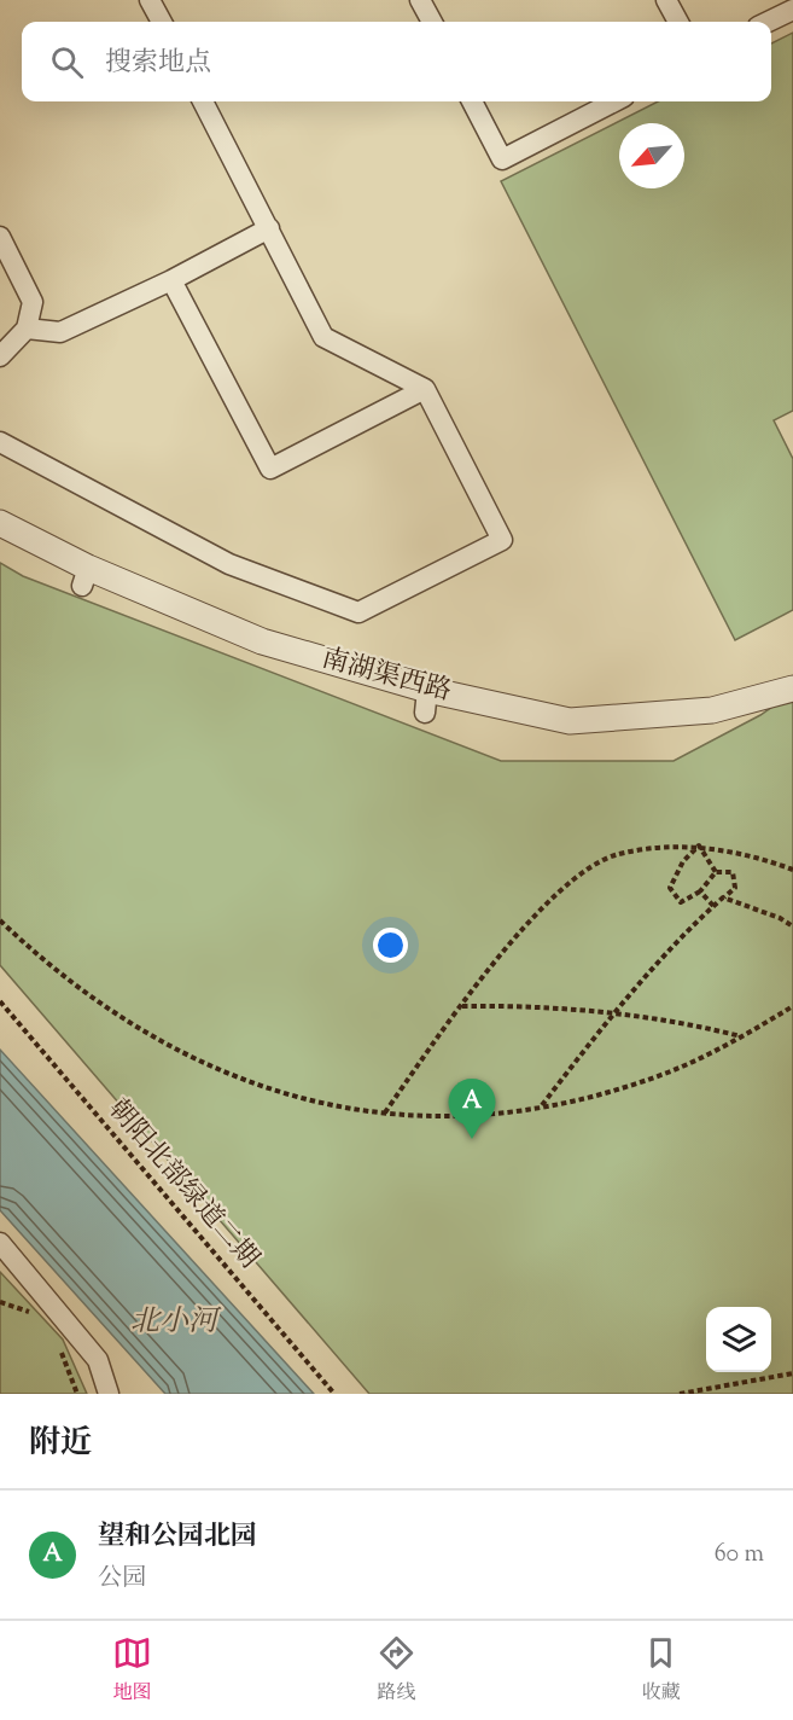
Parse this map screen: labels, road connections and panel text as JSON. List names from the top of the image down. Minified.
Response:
{"streets":{"street":["南湖渠西路"],"path":["朝阳北部绿道二期"]},"water":["北小河"],"north":"bottom left","page":{"search":"搜索地点","pins":"A","heading":"附近","list":[{"mark":"A","name":"望和公园北园","note":"公园","value":"60 m"}],"nav":["地图","路线","收藏"]}}
